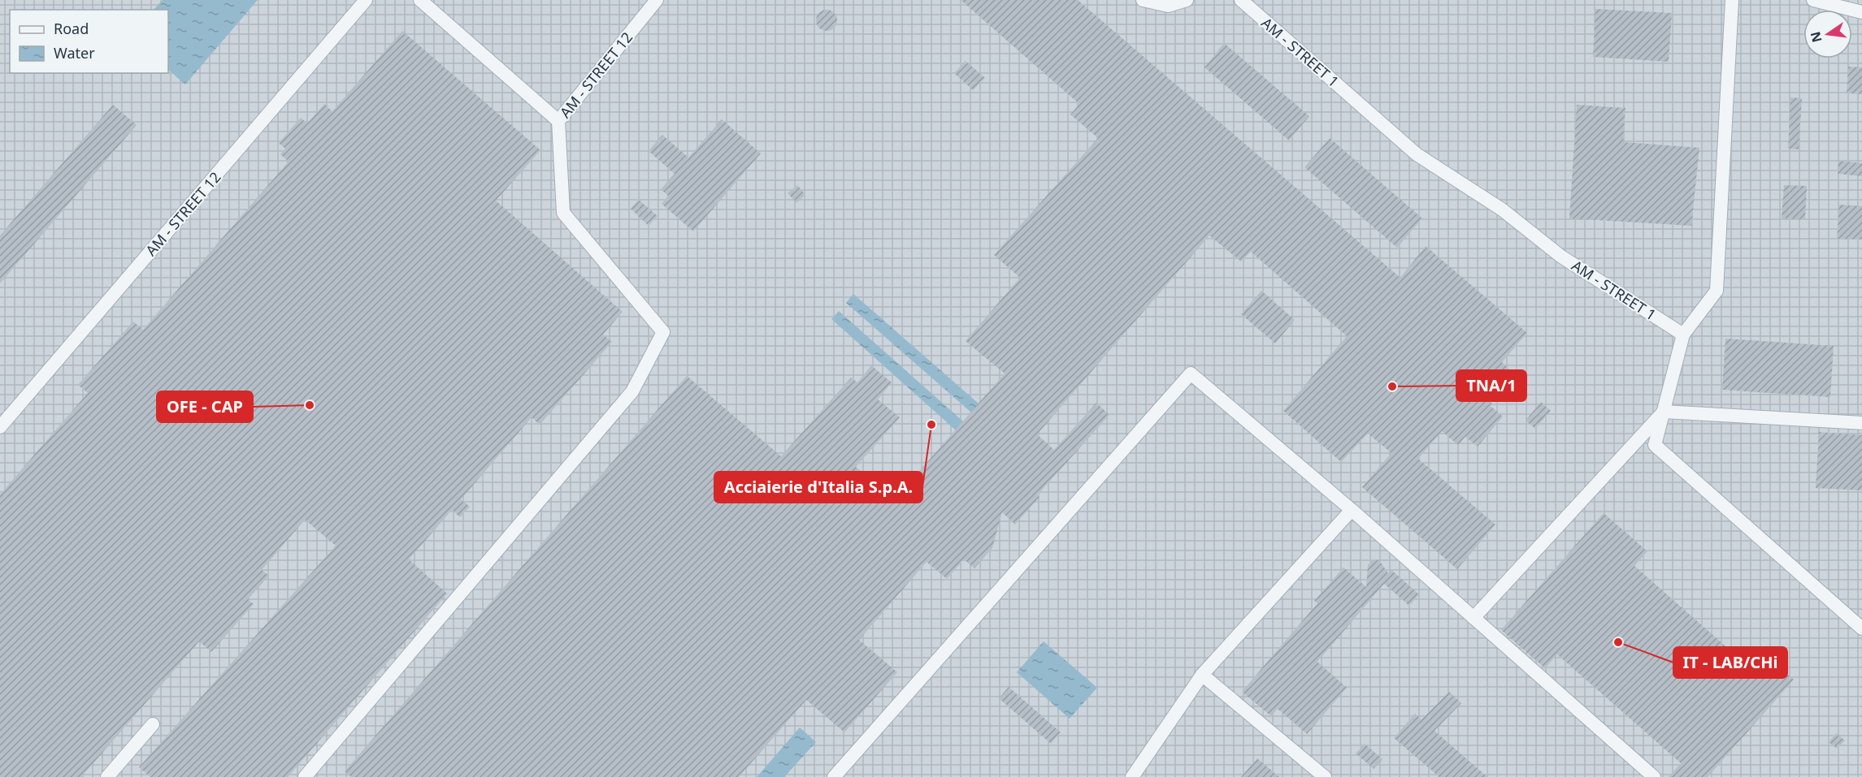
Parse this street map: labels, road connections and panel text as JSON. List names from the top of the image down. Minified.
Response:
{"streets":{"lane":["AM - STREET 1","AM - STREET 12"]},"places":["TNA/1","OFE - CAP","Acciaierie d'Italia S.p.A.","IT - LAB/CHi"],"legend":["Road","Water"],"north":"left"}
